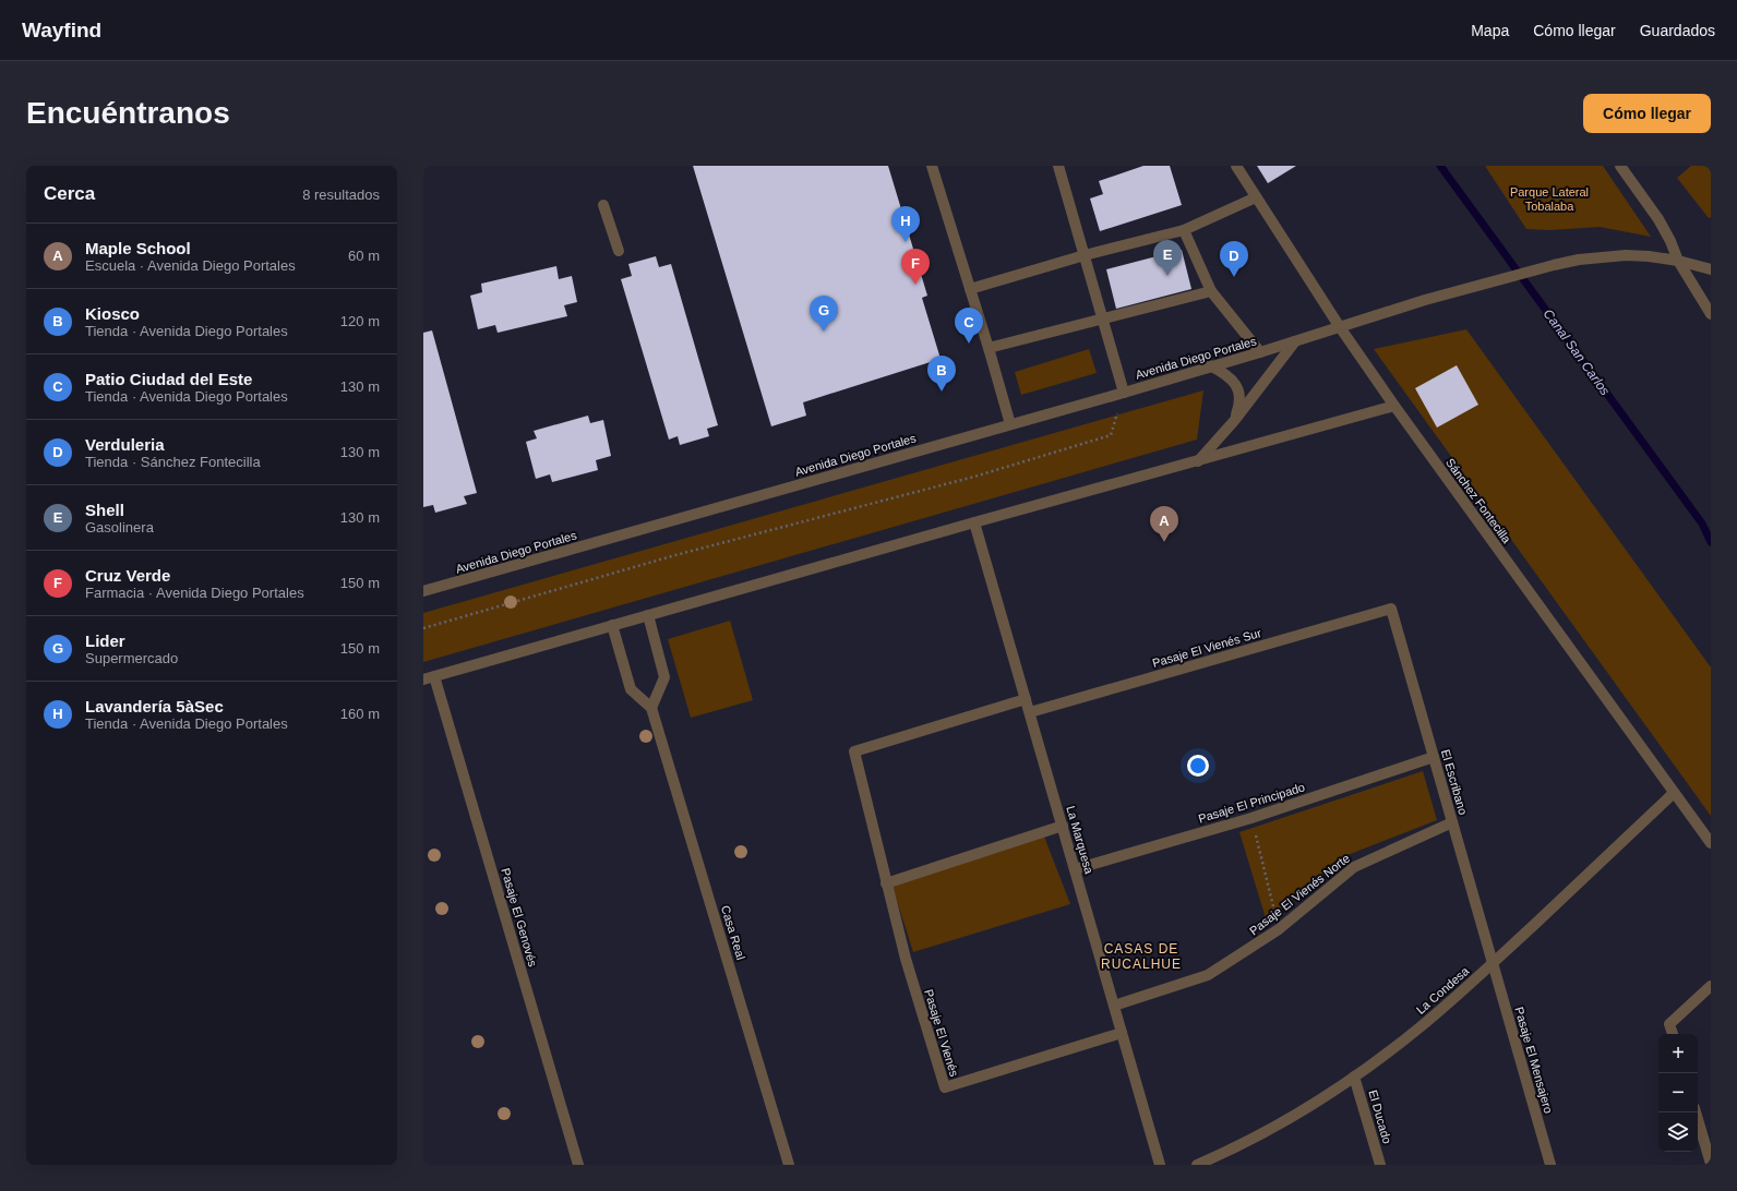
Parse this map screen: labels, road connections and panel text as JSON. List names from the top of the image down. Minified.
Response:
{"streets":{"street":["Avenida Diego Portales","Sánchez Fontecilla","Pasaje El Vienés Sur","El Escribano","Pasaje El Principado","La Marquesa","Pasaje El Vienés Norte","Pasaje El Genovés","Casa Real","La Condesa","Pasaje El Vienés","Pasaje El Mensajero","El Ducado"]},"crossings":[["Avenida Diego Portales","Sánchez Fontecilla"],["Sánchez Fontecilla","La Condesa"],["Pasaje El Vienés Sur","El Escribano"],["Pasaje El Vienés Sur","La Marquesa"],["El Escribano","Pasaje El Principado"],["El Escribano","Pasaje El Vienés Norte"],["El Escribano","La Condesa"],["El Escribano","Pasaje El Mensajero"],["Pasaje El Principado","La Marquesa"],["La Marquesa","Pasaje El Vienés Norte"],["La Marquesa","Pasaje El Vienés"],["La Condesa","Pasaje El Mensajero"],["La Condesa","El Ducado"]],"districts":["CASAS DE RUCALHUE"],"water":["Canal San Carlos"],"parks":["Parque Lateral Tobalaba"],"page":{"header":"Wayfind","nav":["Mapa","Cómo llegar","Guardados"],"buttons":"Cómo llegar","title":"Encuéntranos","heading":["Cerca","8 resultados"],"pins":["H","E","D","F","G","C","B","A"],"list":[{"mark":"A","name":"Maple School","note":"Escuela · Avenida Diego Portales","value":"60 m"},{"mark":"B","name":"Kiosco","note":"Tienda · Avenida Diego Portales","value":"120 m"},{"mark":"C","name":"Patio Ciudad del Este","note":"Tienda · Avenida Diego Portales","value":"130 m"},{"mark":"D","name":"Verduleria","note":"Tienda · Sánchez Fontecilla","value":"130 m"},{"mark":"E","name":"Shell","note":"Gasolinera","value":"130 m"},{"mark":"F","name":"Cruz Verde","note":"Farmacia · Avenida Diego Portales","value":"150 m"},{"mark":"G","name":"Lider","note":"Supermercado","value":"150 m"},{"mark":"H","name":"Lavandería 5àSec","note":"Tienda · Avenida Diego Portales","value":"160 m"}],"map_buttons":["+","−"]}}
